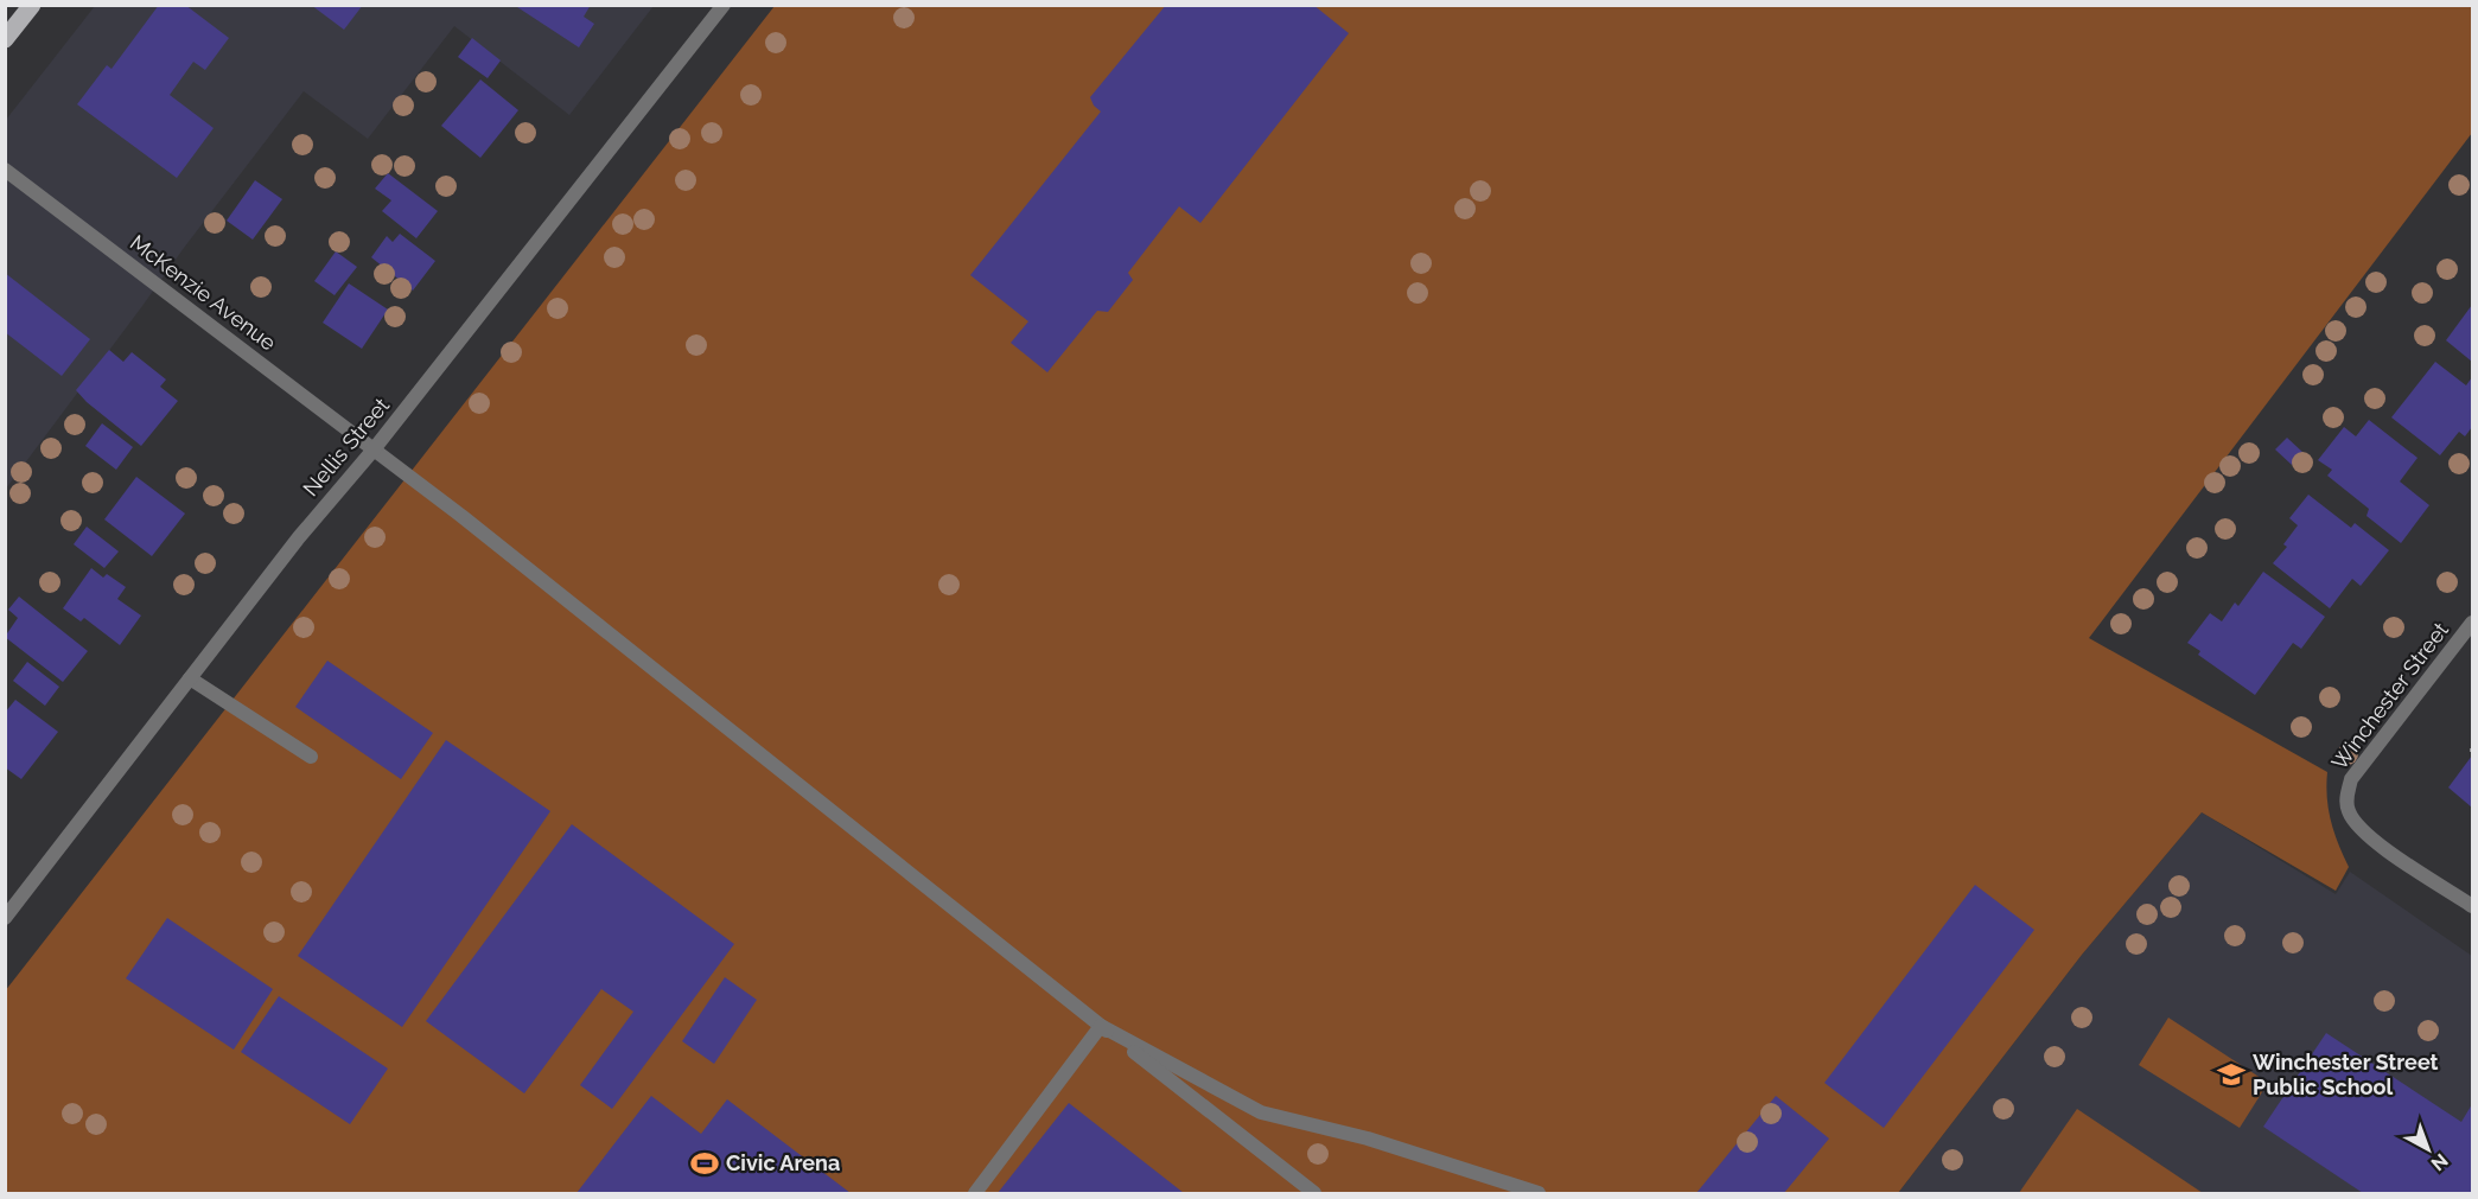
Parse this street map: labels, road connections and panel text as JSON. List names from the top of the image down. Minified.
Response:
{"streets":{"street":["McKenzie Avenue","Nellis Street","Winchester Street"]},"crossings":[["McKenzie Avenue","Nellis Street"]],"places":{"school or university":["Winchester Street Public School"],"sports":["Civic Arena"]},"north":"bottom right"}
